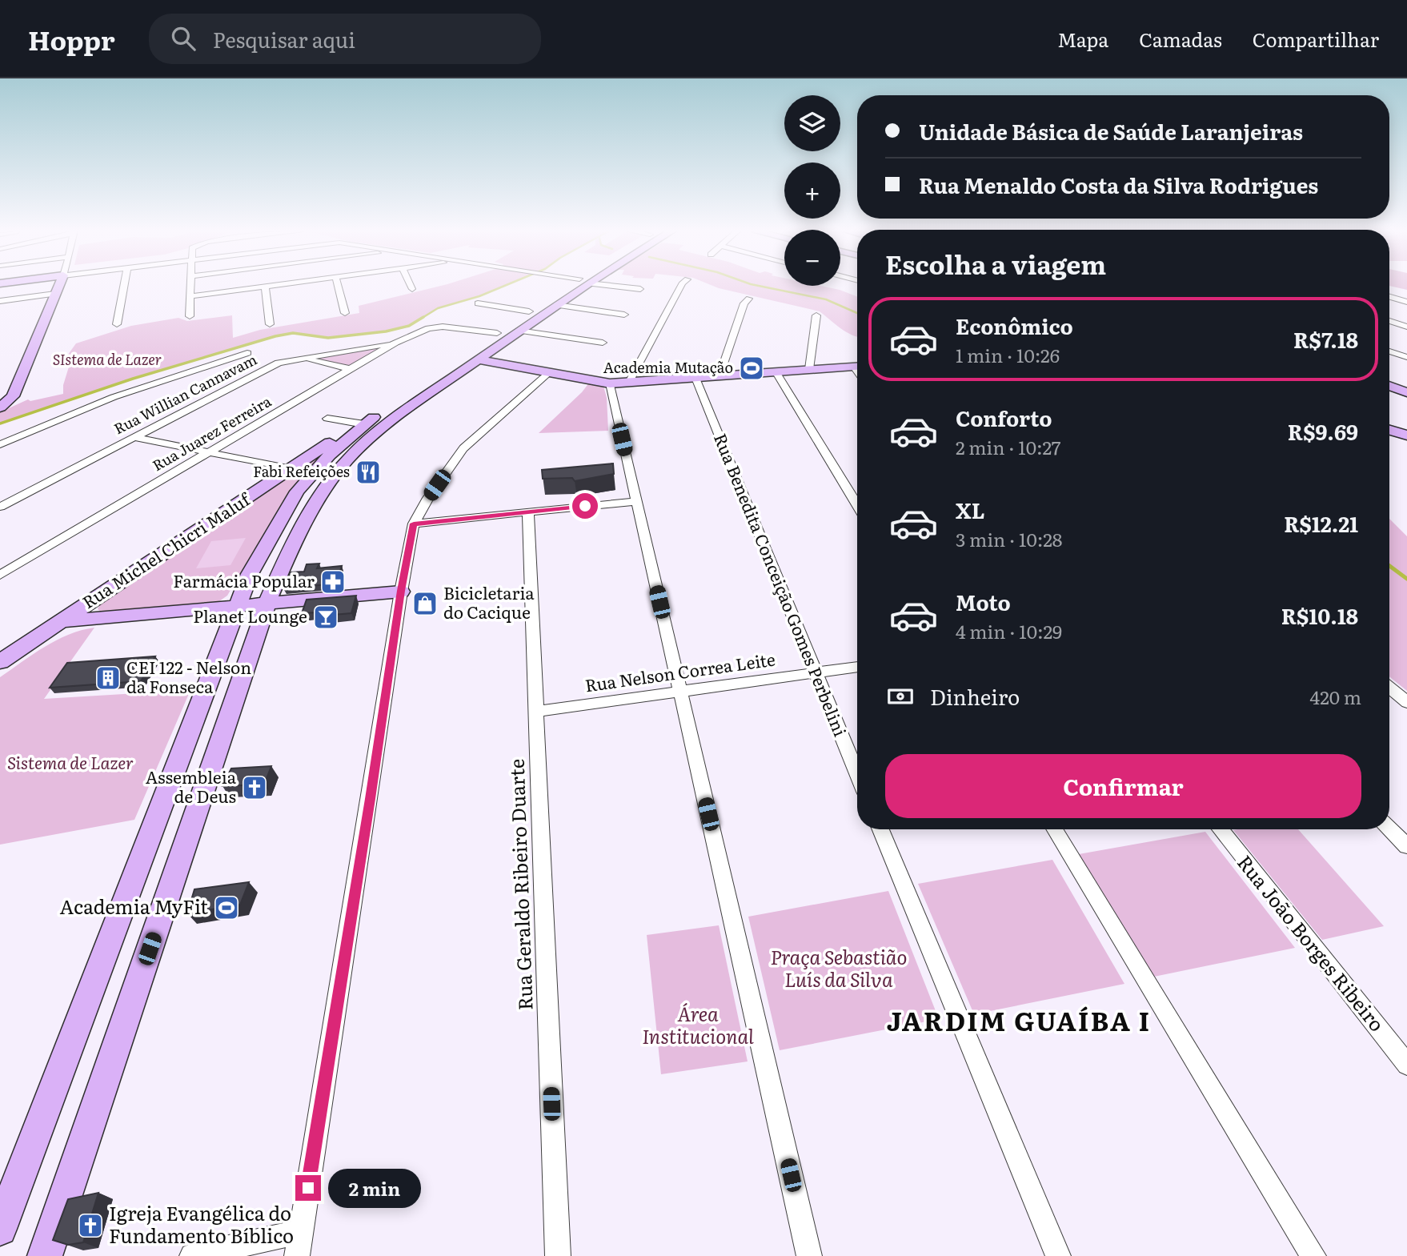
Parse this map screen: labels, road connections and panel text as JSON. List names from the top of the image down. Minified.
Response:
{"streets":{"main road":["Rua Michel Chicri Maluf"],"street":["Rua Willian Cannavam","Rua Juarez Ferreira","Rua Benedita Conceição Gomes Perbelini","Rua Nelson Correa Leite","Rua Geraldo Ribeiro Duarte","Rua João Borges Ribeiro"]},"crossings":[["Rua Willian Cannavam","Rua Juarez Ferreira"],["Rua Benedita Conceição Gomes Perbelini","Rua Nelson Correa Leite"],["Rua Nelson Correa Leite","Rua Geraldo Ribeiro Duarte"]],"districts":["JARDIM GUAÍBA I"],"parks":["SIstema de Lazer","Sistema de Lazer","Praça Sebastião Luís da Silva","Área Institucional"],"places":{"sports":["Academia Mutação","Academia MyFit"],"restaurant":["Fabi Refeições"],"pharmacy":["Farmácia Popular"],"shop":["Bicicletaria do Cacique"],"bar":["Planet Lounge"],"building":["CEI 122 - Nelson da Fonseca"],"church":["Assembleia de Deus","Igreja Evangélica do Fundamento Bíblico"]},"page":{"header":"Hoppr","search":"Pesquisar aqui","nav":["Mapa","Camadas","Compartilhar"],"map_buttons":["+","−"],"banner":["Unidade Básica de Saúde Laranjeiras","Rua Menaldo Costa da Silva Rodrigues"],"heading":"Escolha a viagem","list":[{"name":"Econômico","note":"1 min · 10:26","value":"R$7.18"},{"name":"Conforto","note":"2 min · 10:27","value":"R$9.69"},{"name":"XL","note":"3 min · 10:28","value":"R$12.21"},{"name":"Moto","note":"4 min · 10:29","value":"R$10.18"}],"pay":["Dinheiro","420 m"],"buttons":"Confirmar","bubble":"2 min"}}
